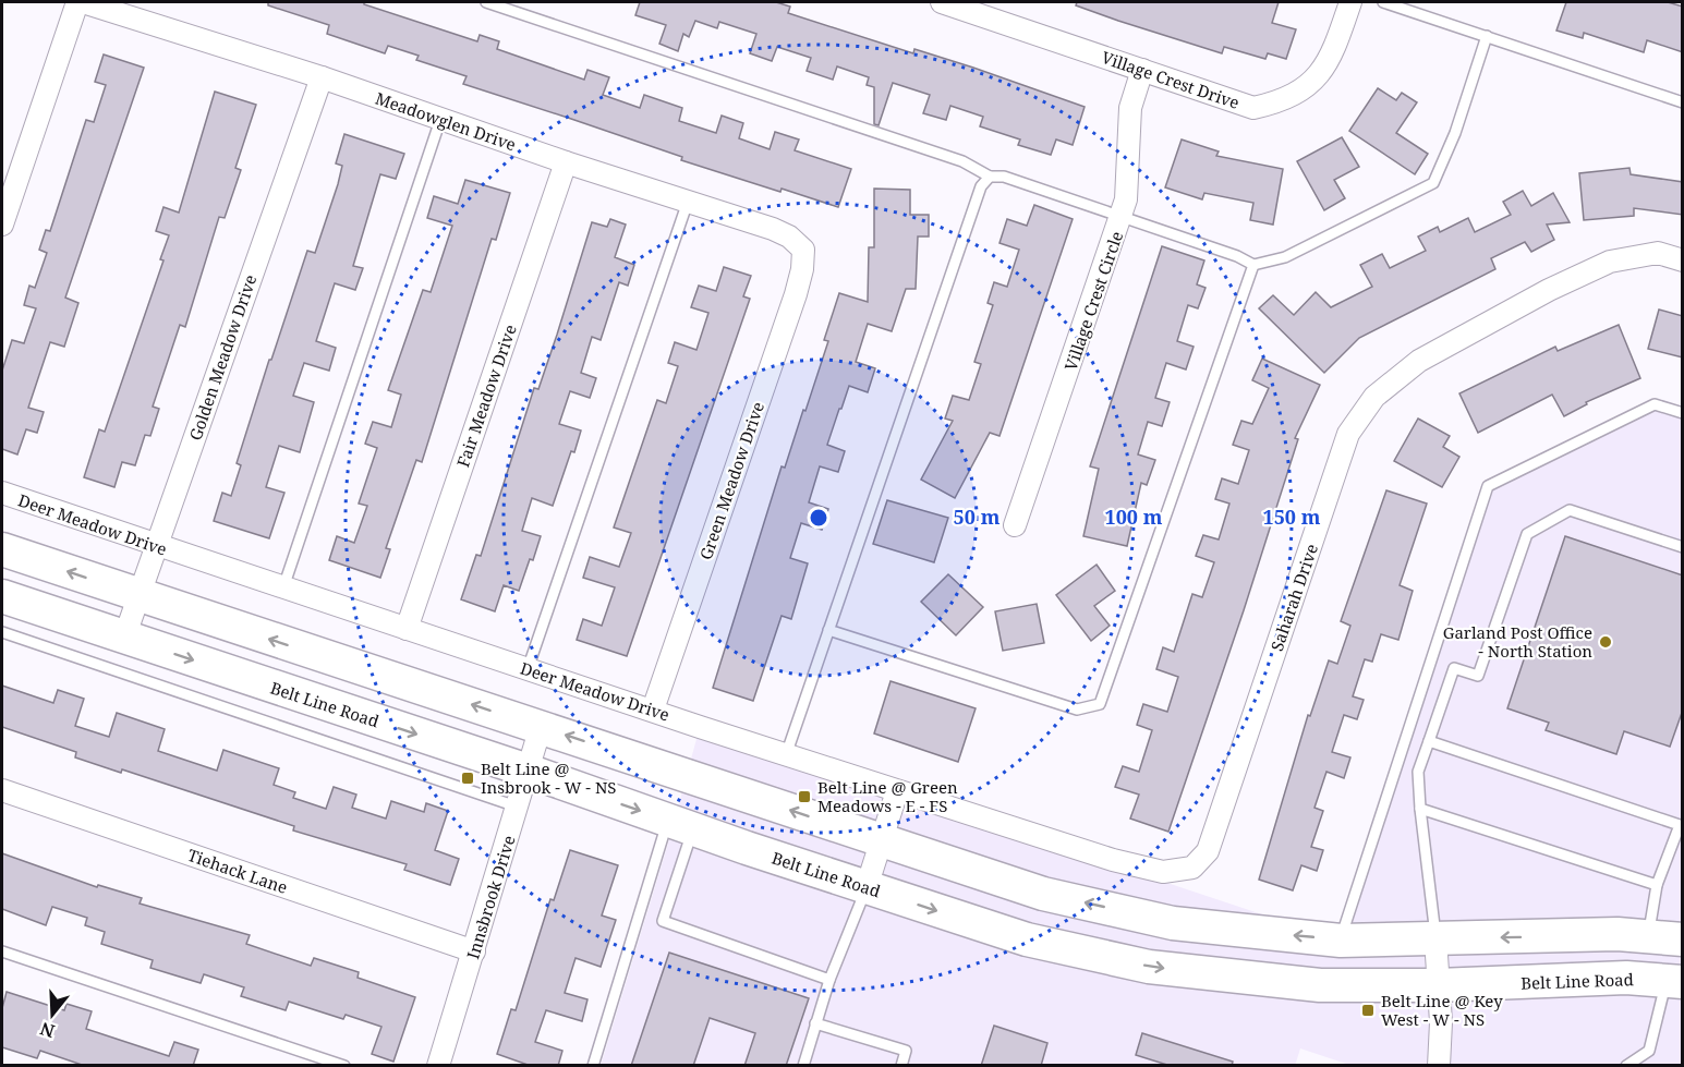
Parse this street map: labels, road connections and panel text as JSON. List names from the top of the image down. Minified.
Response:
{"streets":{"main road":["Belt Line Road"],"street":["Village Crest Drive","Meadowglen Drive","Village Crest Circle","Golden Meadow Drive","Fair Meadow Drive","Green Meadow Drive","Deer Meadow Drive","Saharah Drive","Tiehack Lane","Innsbrook Drive"]},"crossings":[["Village Crest Drive","Village Crest Circle"],["Meadowglen Drive","Golden Meadow Drive"],["Meadowglen Drive","Fair Meadow Drive"],["Meadowglen Drive","Green Meadow Drive"],["Golden Meadow Drive","Deer Meadow Drive"],["Golden Meadow Drive","Belt Line Road"],["Fair Meadow Drive","Deer Meadow Drive"],["Green Meadow Drive","Deer Meadow Drive"],["Deer Meadow Drive","Saharah Drive"],["Belt Line Road","Innsbrook Drive"],["Tiehack Lane","Innsbrook Drive"]],"places":{"other":["Garland Post Office - North Station"],"transit":["Belt Line @ Insbrook - W - NS","Belt Line @ Green Meadows - E - FS","Belt Line @ Key West - W - NS"]},"north":"bottom","rings":["50 m","100 m","150 m"]}
